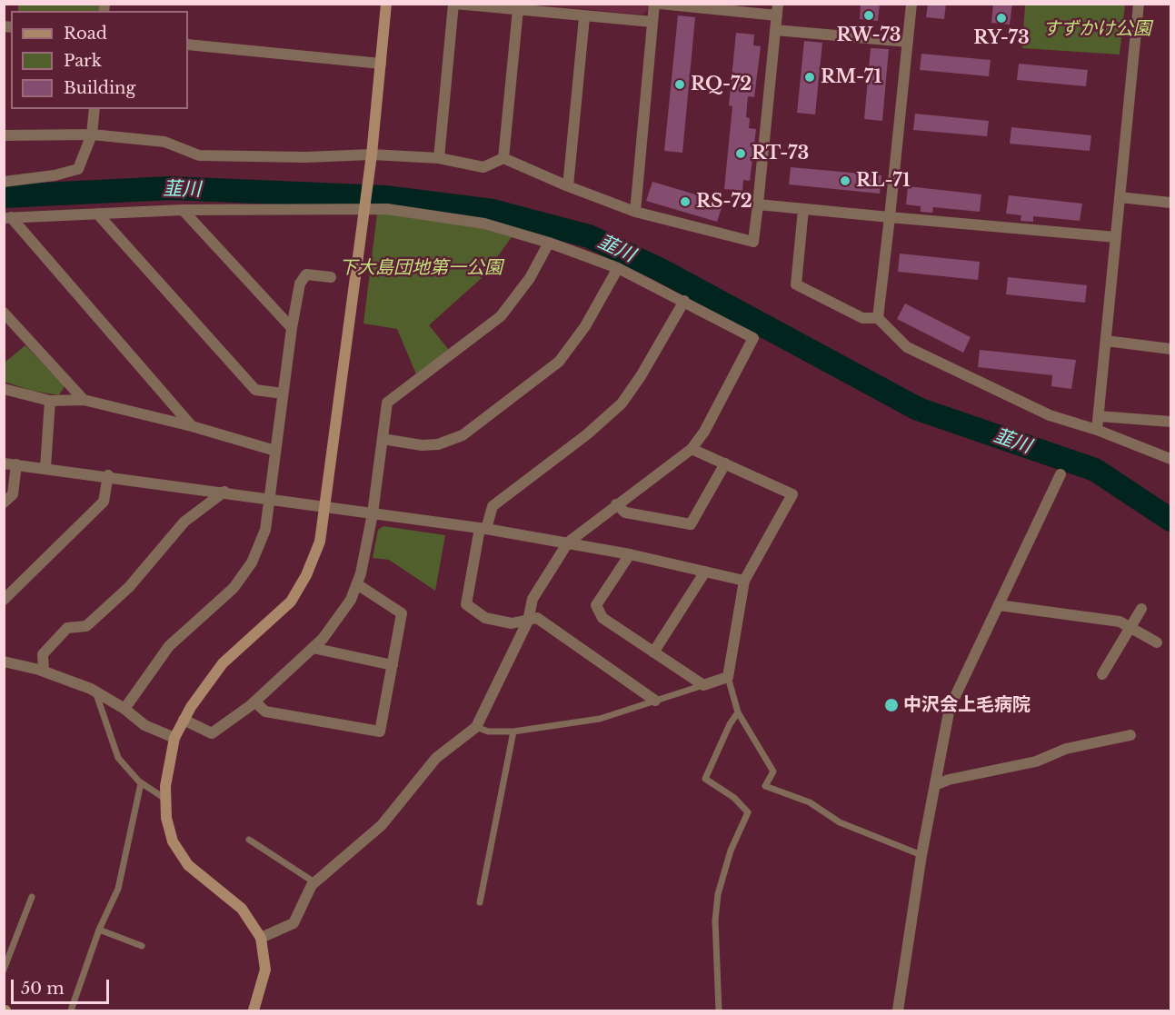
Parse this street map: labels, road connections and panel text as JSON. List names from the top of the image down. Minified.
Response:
{"water":["韮川"],"parks":["すずかけ公園","下大島団地第一公園"],"places":["RW-73","RY-73","RM-71","RQ-72","RT-73","RL-71","RS-72","中沢会上毛病院"],"legend":["Road","Park","Building"],"scale_bar":"50 m"}
